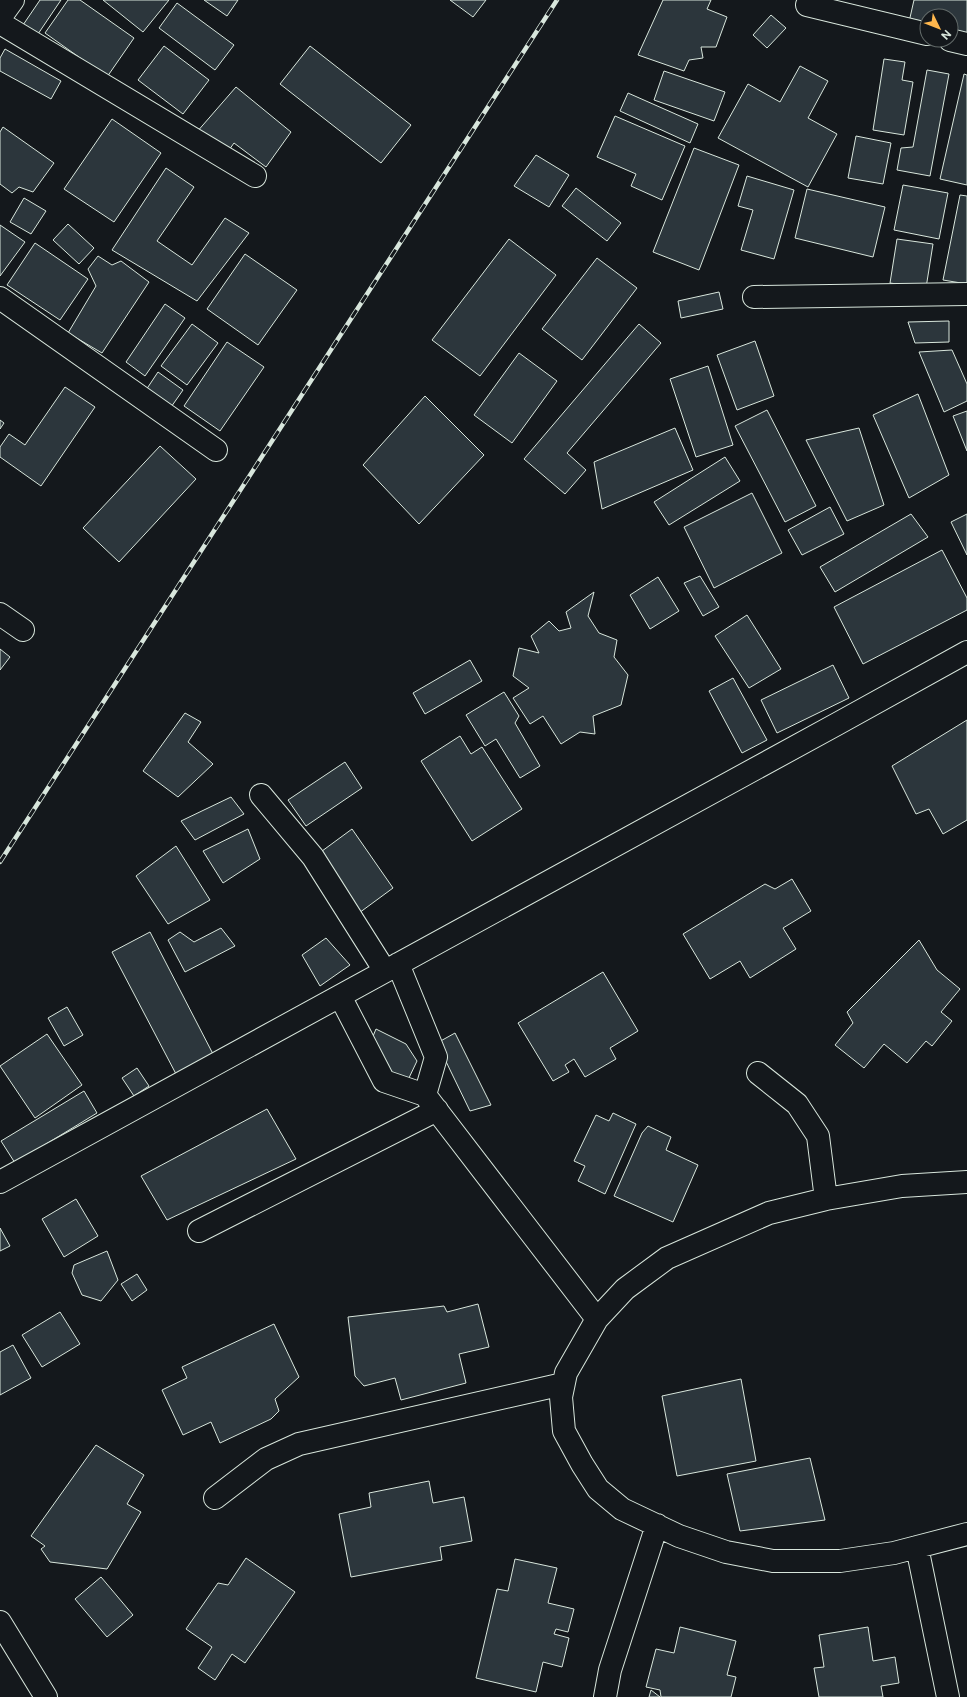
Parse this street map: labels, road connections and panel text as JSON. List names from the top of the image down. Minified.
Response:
{"north":"bottom right"}
